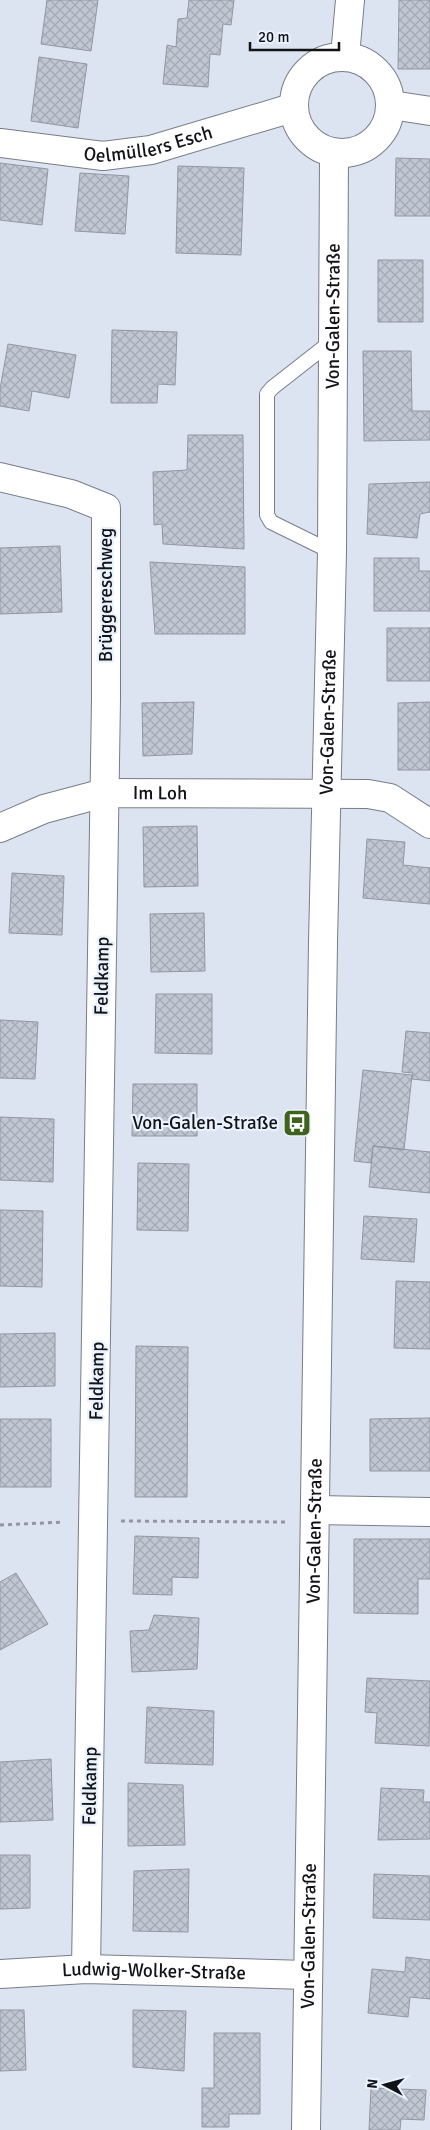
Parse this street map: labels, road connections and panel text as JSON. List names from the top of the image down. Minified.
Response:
{"streets":{"street":["Oelmüllers Esch","Von-Galen-Straße","Brüggereschweg","Im Loh","Feldkamp","Ludwig-Wolker-Straße"]},"crossings":[["Oelmüllers Esch","Von-Galen-Straße"],["Von-Galen-Straße","Im Loh"],["Von-Galen-Straße","Ludwig-Wolker-Straße"],["Brüggereschweg","Im Loh"],["Brüggereschweg","Feldkamp"],["Im Loh","Feldkamp"],["Feldkamp","Ludwig-Wolker-Straße"]],"places":{"bus stop":["Von-Galen-Straße"]},"scale_bar":"20 m","north":"left"}
